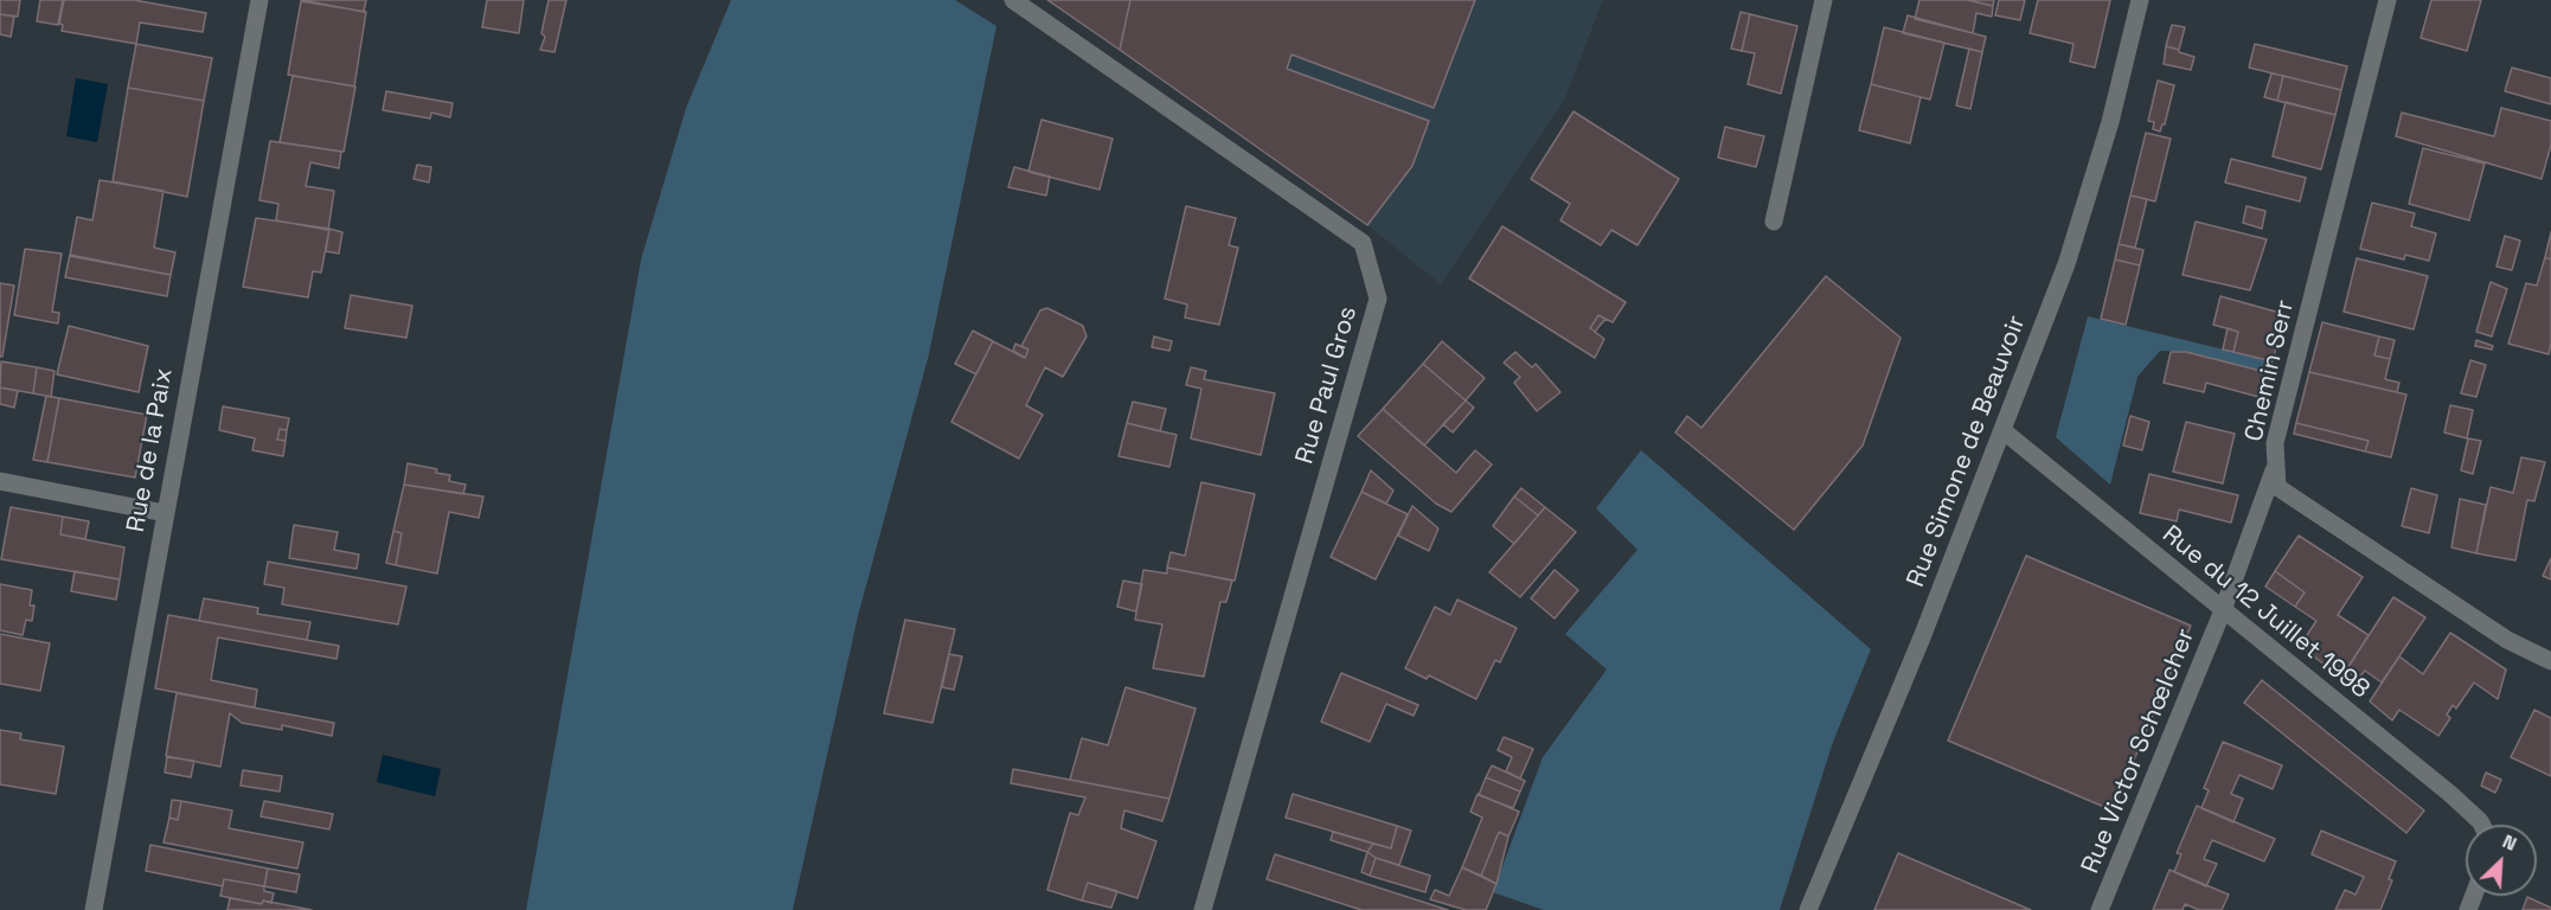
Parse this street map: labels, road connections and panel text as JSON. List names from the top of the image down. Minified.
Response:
{"streets":{"street":["Chemin Serr","Rue Paul Gros","Rue de la Paix","Rue Simone de Beauvoir","Rue du 12 Juillet 1998","Rue Victor Schœlcher"]},"crossings":[["Chemin Serr","Rue Victor Schœlcher"],["Rue Simone de Beauvoir","Rue du 12 Juillet 1998"],["Rue du 12 Juillet 1998","Rue Victor Schœlcher"]],"north":"top right"}
